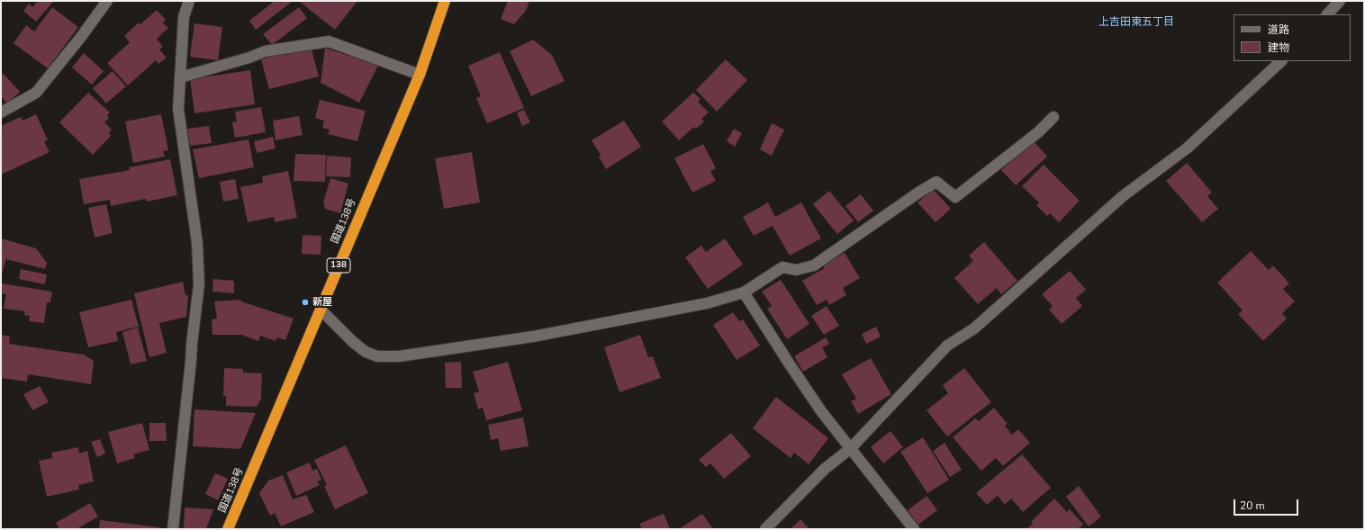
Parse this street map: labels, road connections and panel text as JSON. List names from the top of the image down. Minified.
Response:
{"streets":{"highway":["国道138号","138"]},"districts":["上吉田東五丁目"],"places":["新屋"],"legend":["道路","建物"],"scale_bar":"20 m"}
